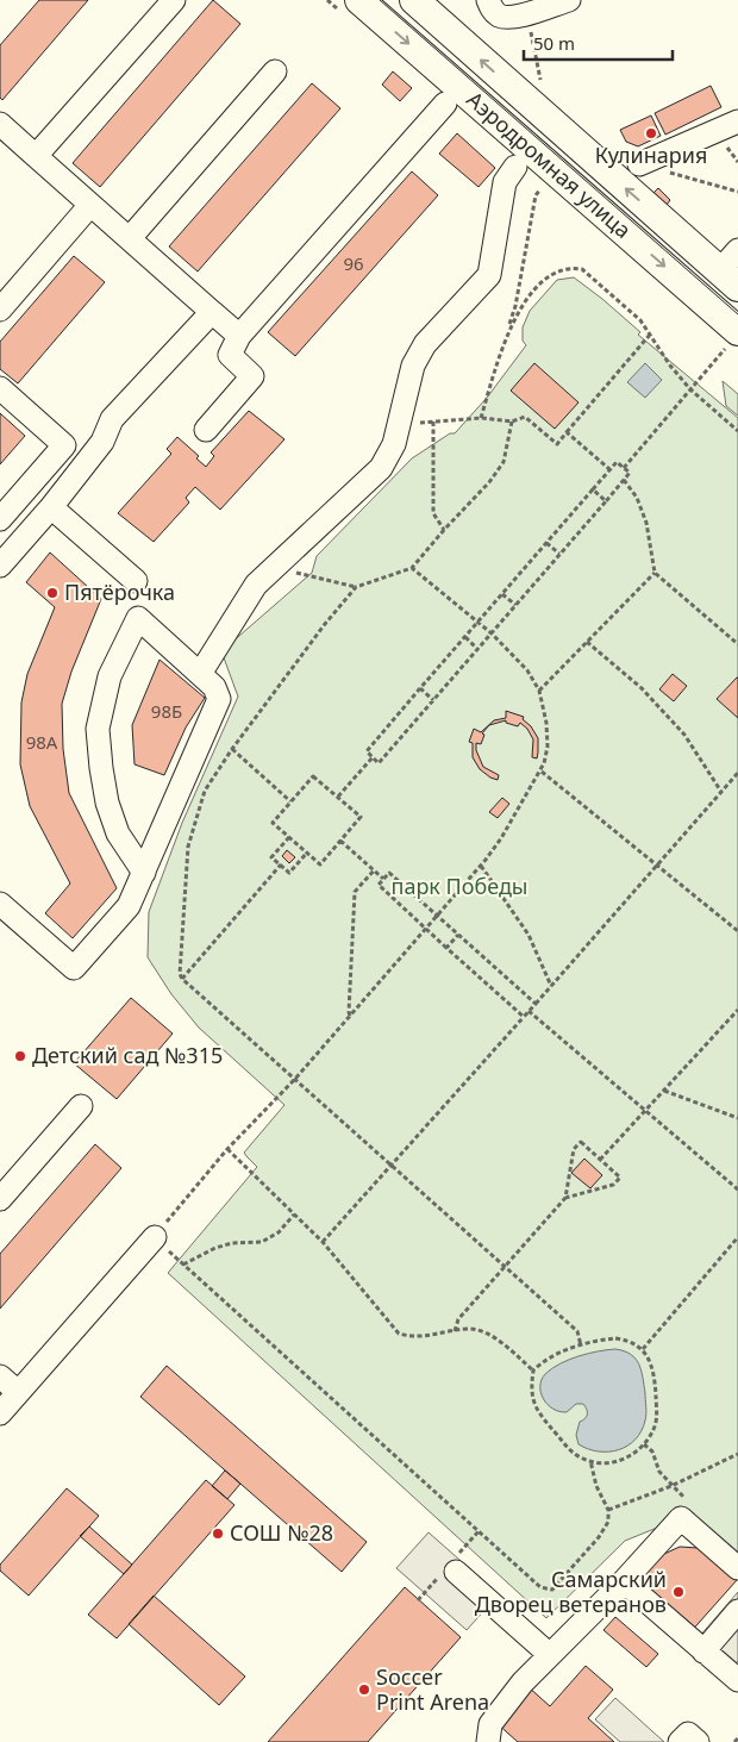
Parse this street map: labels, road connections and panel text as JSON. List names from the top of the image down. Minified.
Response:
{"streets":{"main road":["Аэродромная улица"]},"parks":["парк Победы"],"places":["Кулинария","Пятёрочка","Детский сад №315","СОШ №28","Самарский Дворец ветеранов","Soccer Print Arena"],"house_numbers":["96","98Б","98А"],"scale_bar":"50 m"}
